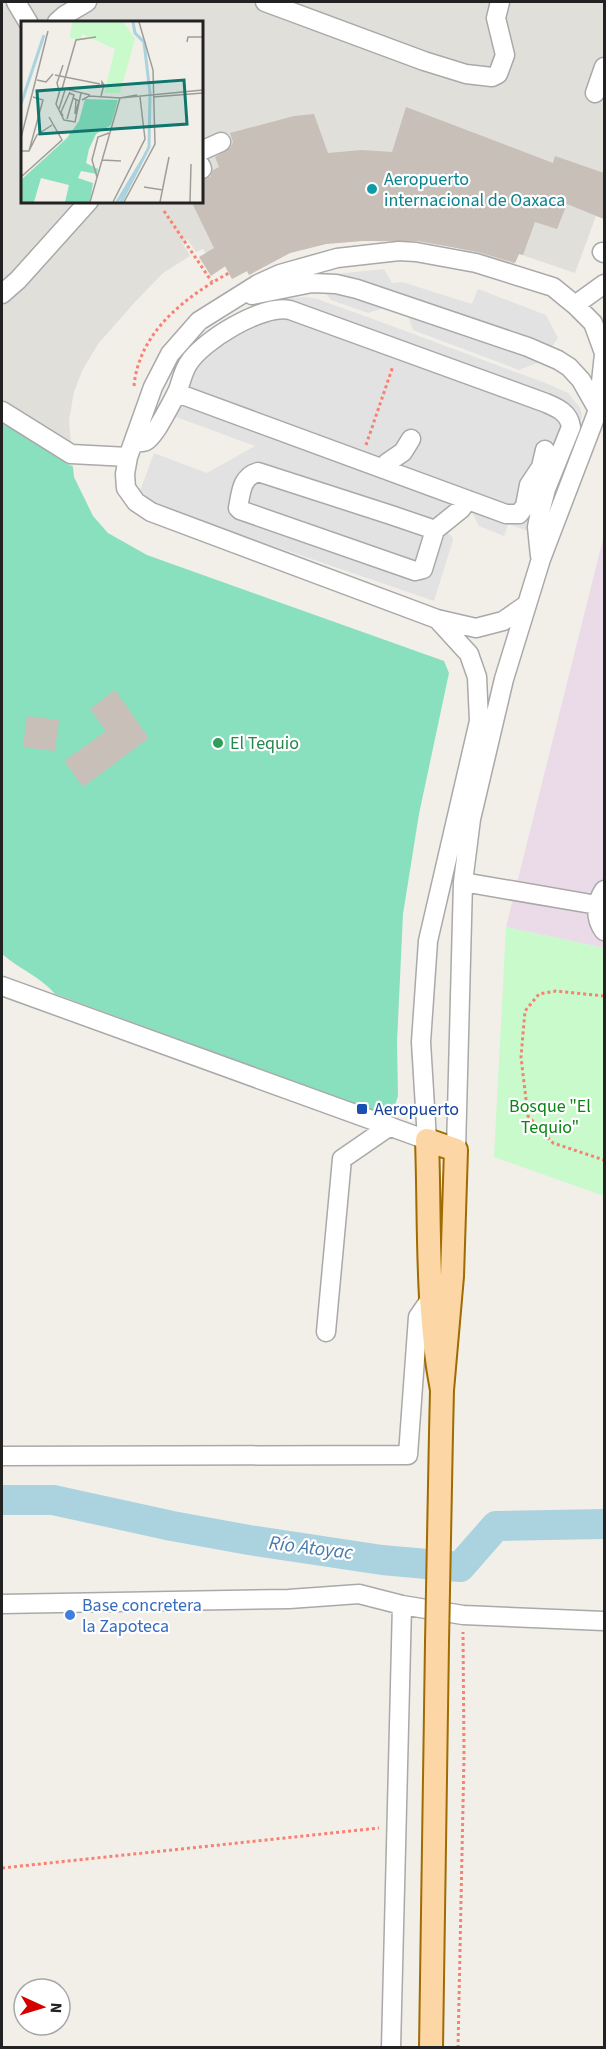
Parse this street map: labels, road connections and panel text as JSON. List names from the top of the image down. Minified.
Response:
{"water":["Río Atoyac"],"parks":["Bosque \"El Tequio\""],"places":{"other":["Aeropuerto internacional de Oaxaca","El Tequio","Base concretera la Zapoteca"],"transit":["Aeropuerto"]},"north":"right"}
